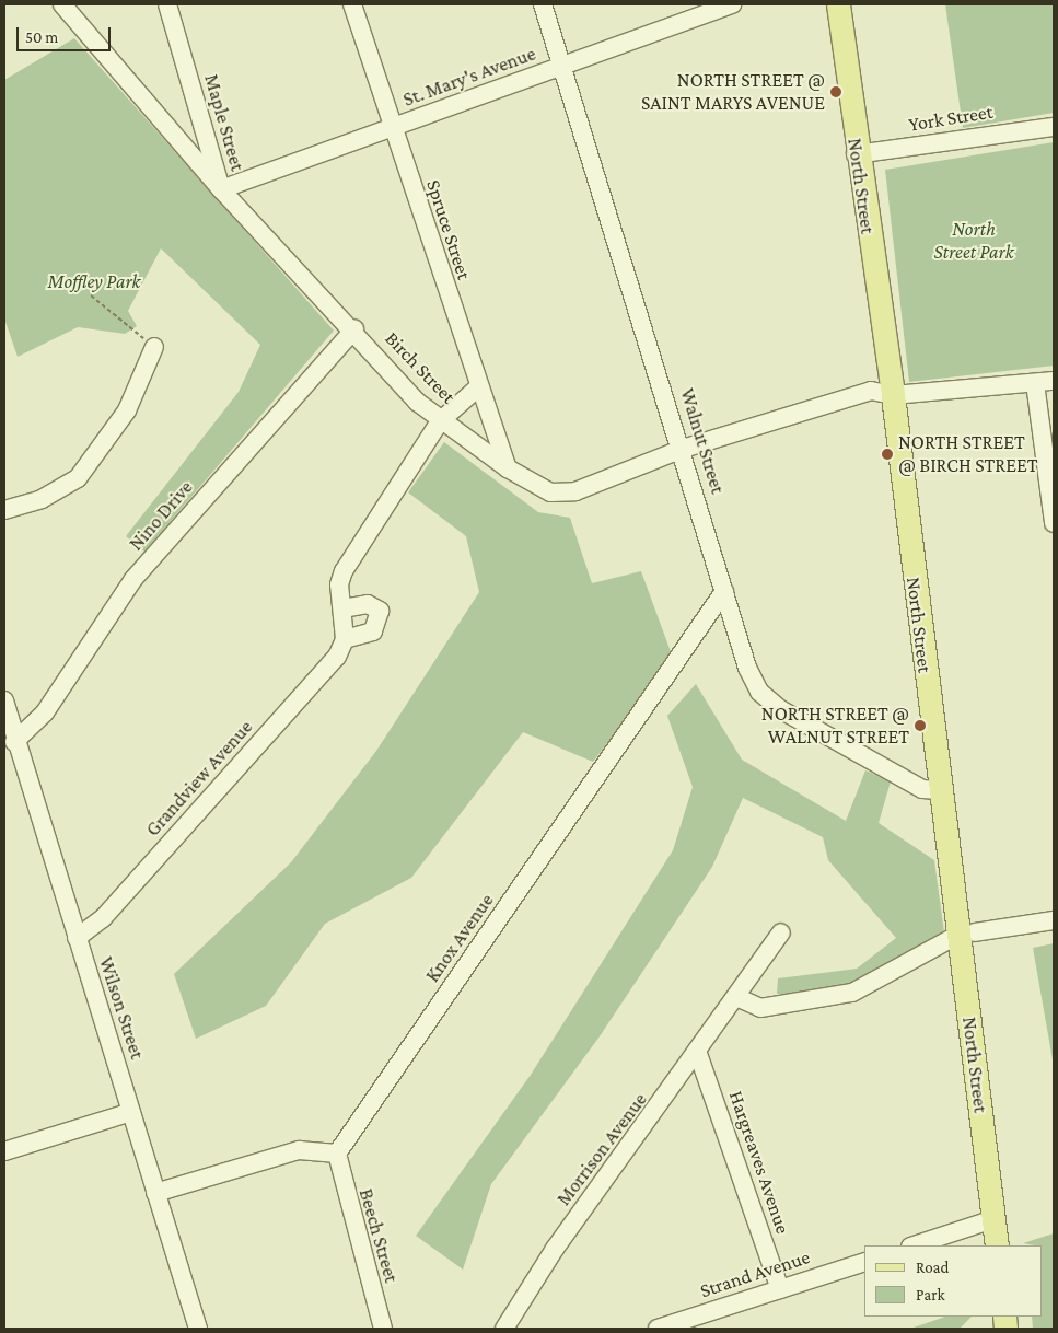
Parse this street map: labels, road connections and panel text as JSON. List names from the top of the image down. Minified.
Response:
{"streets":{"main road":["North Street"],"street":["St. Mary's Avenue","York Street","Maple Street","Spruce Street","Birch Street","Walnut Street","Nino Drive","Grandview Avenue","Knox Avenue","Wilson Street","Morrison Avenue","Hargreaves Avenue","Beech Street","Strand Avenue"]},"crossings":[["St. Mary's Avenue","Maple Street"],["St. Mary's Avenue","Spruce Street"],["St. Mary's Avenue","Birch Street"],["St. Mary's Avenue","Walnut Street"],["York Street","North Street"],["Maple Street","Birch Street"],["North Street","Birch Street"],["North Street","Walnut Street"],["Spruce Street","Birch Street"],["Birch Street","Walnut Street"],["Birch Street","Nino Drive"],["Walnut Street","Knox Avenue"],["Nino Drive","Wilson Street"],["Grandview Avenue","Wilson Street"],["Knox Avenue","Beech Street"],["Morrison Avenue","Hargreaves Avenue"],["Hargreaves Avenue","Strand Avenue"]],"parks":["North Street Park","Moffley Park"],"places":["NORTH STREET @ SAINT MARYS AVENUE","NORTH STREET @ BIRCH STREET","NORTH STREET @ WALNUT STREET"],"legend":["Road","Park"],"scale_bar":"50 m"}
